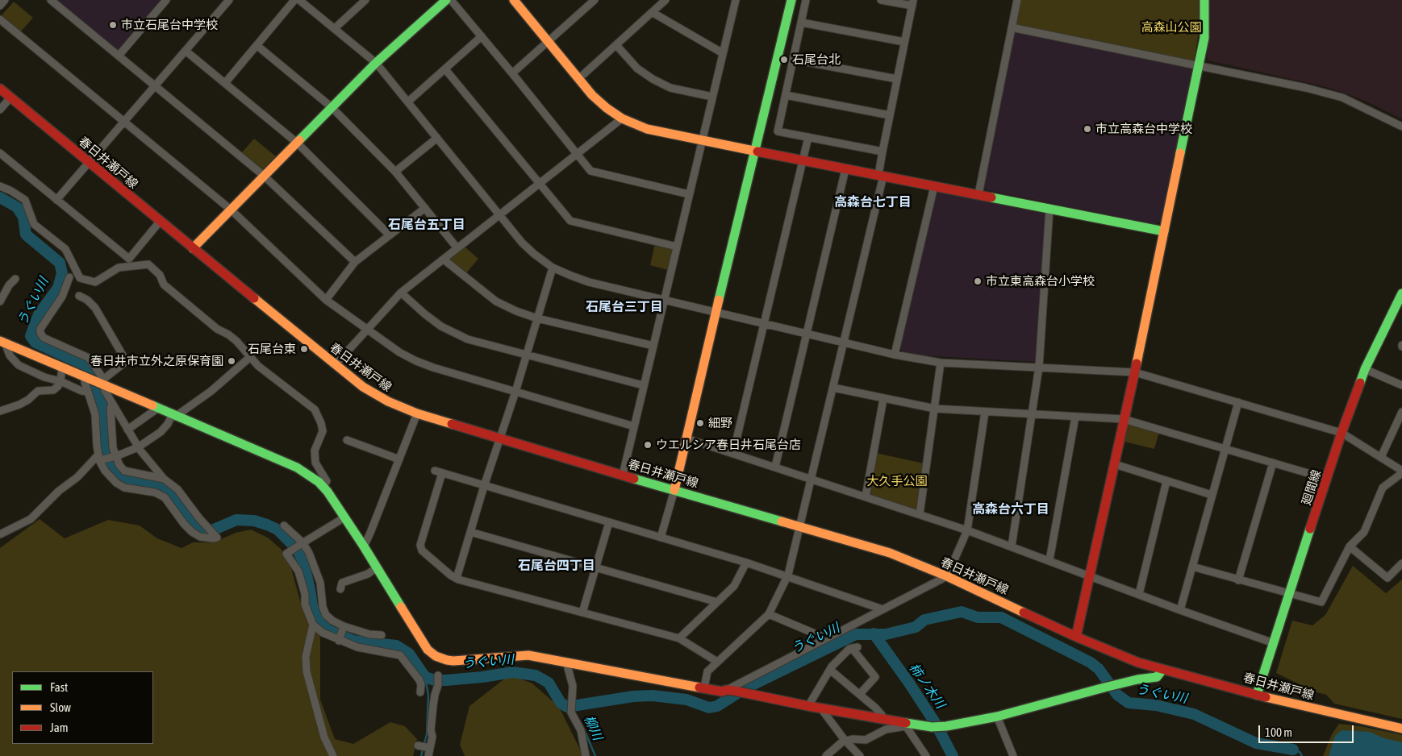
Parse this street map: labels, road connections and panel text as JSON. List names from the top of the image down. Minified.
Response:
{"streets":{"street":["春日井瀬戸線","廻間線"]},"crossings":[["春日井瀬戸線","廻間線"]],"districts":["高森台七丁目","石尾台五丁目","石尾台三丁目","高森台六丁目","石尾台四丁目"],"water":["うぐい川","柿ノ木川","柳川"],"parks":["高森山公園","大久手公園"],"places":["市立石尾台中学校","石尾台北","市立高森台中学校","市立東高森台小学校","石尾台東","春日井市立外之原保育園","細野","ウエルシア春日井石尾台店"],"legend":["Fast","Slow","Jam"],"scale_bar":"100 m"}
